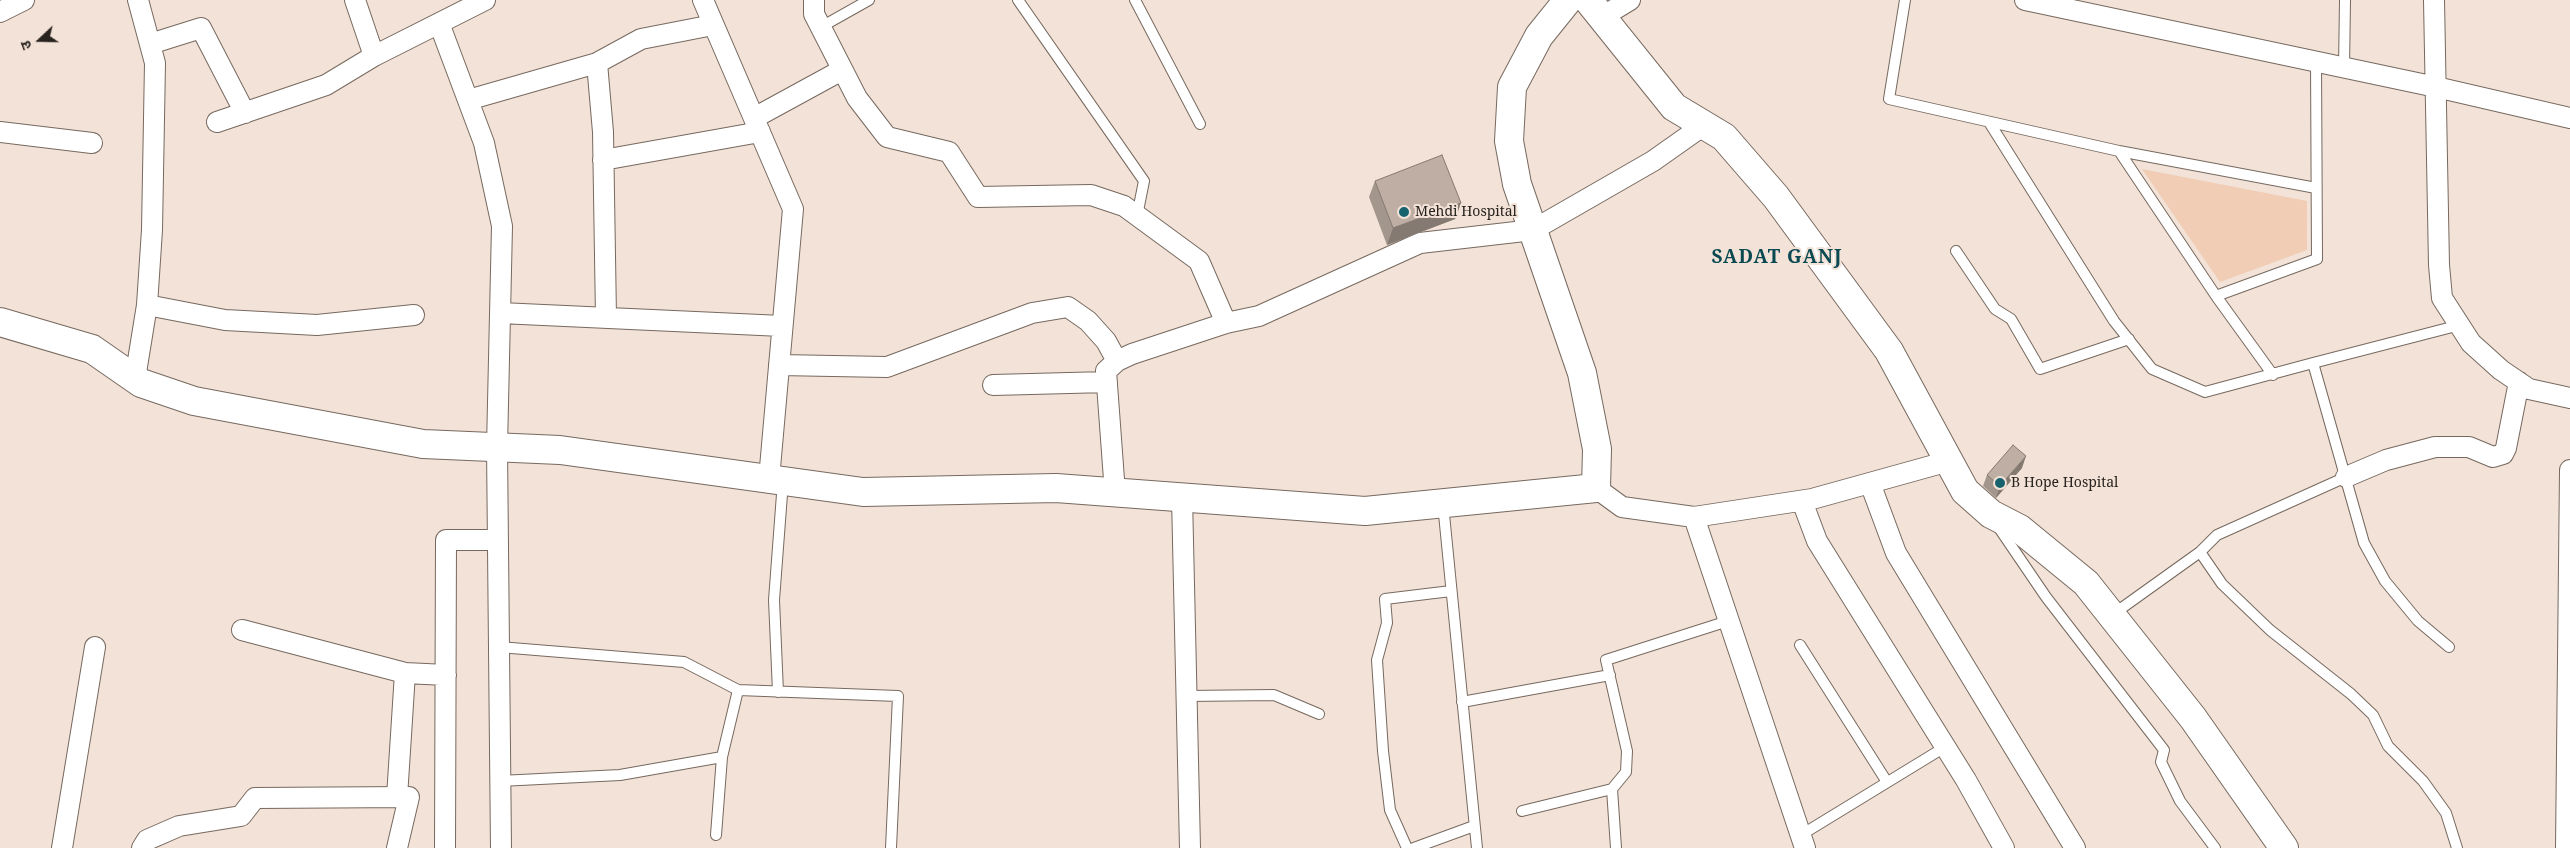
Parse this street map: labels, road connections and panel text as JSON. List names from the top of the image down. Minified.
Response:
{"districts":["SADAT GANJ"],"places":["Mehdi Hospital","B Hope Hospital"],"north":"left"}
